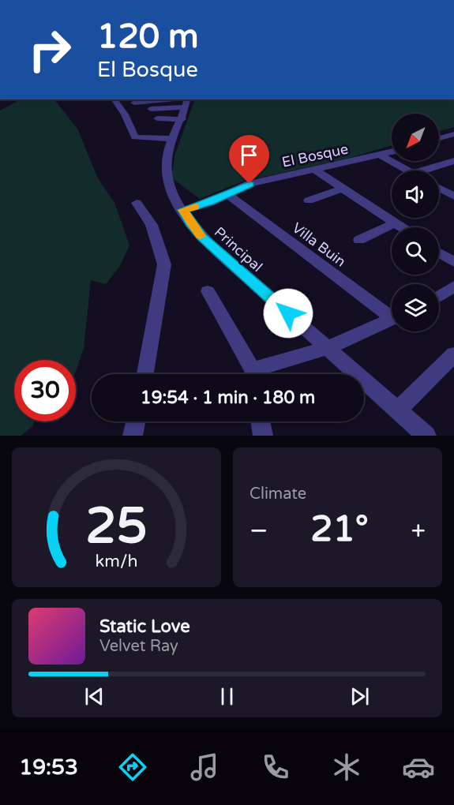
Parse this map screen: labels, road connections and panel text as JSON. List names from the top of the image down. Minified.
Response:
{"streets":{"street":["El Bosque","Villa Buin","Principal"]},"crossings":[["El Bosque","Villa Buin"],["El Bosque","Principal"]],"north":"bottom left","page":{"turn":["120 m","El Bosque"],"limit":"30","trip":"19:54 · 1 min · 180 m","tile":"Climate","heat":["−","21°","+"],"song":["Static Love","Velvet Ray"],"tabs":"19:53","gauge":["25","km/h"]}}
